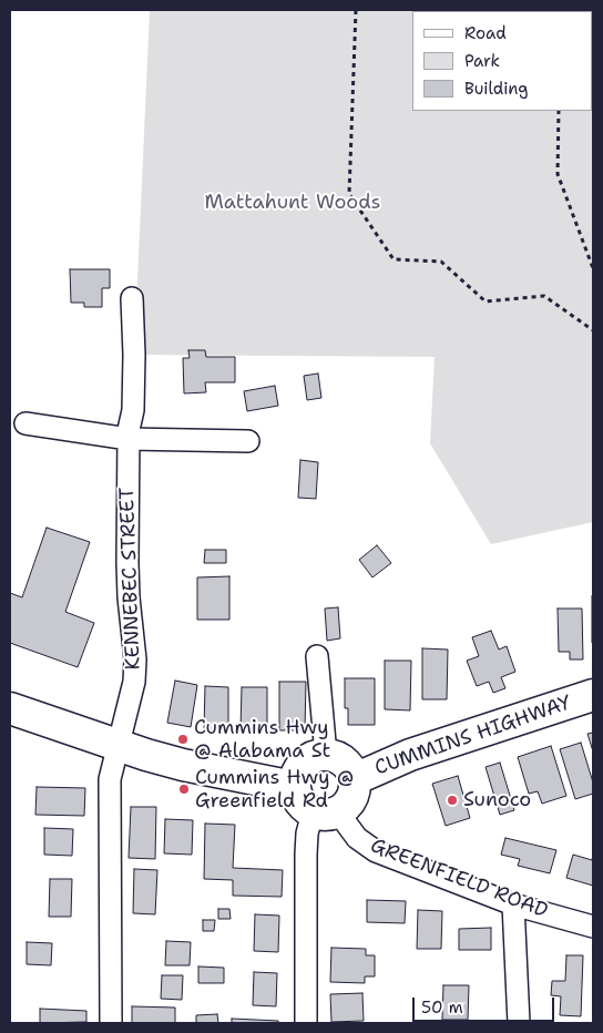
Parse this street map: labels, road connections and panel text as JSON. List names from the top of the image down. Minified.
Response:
{"streets":{"main road":["CUMMINS HIGHWAY"],"street":["KENNEBEC STREET","GREENFIELD ROAD"]},"crossings":[["CUMMINS HIGHWAY","GREENFIELD ROAD"]],"parks":["Mattahunt Woods"],"places":["Cummins Hwy @ Alabama St","Cummins Hwy @ Greenfield Rd","Sunoco"],"legend":["Road","Park","Building"],"scale_bar":"50 m"}
